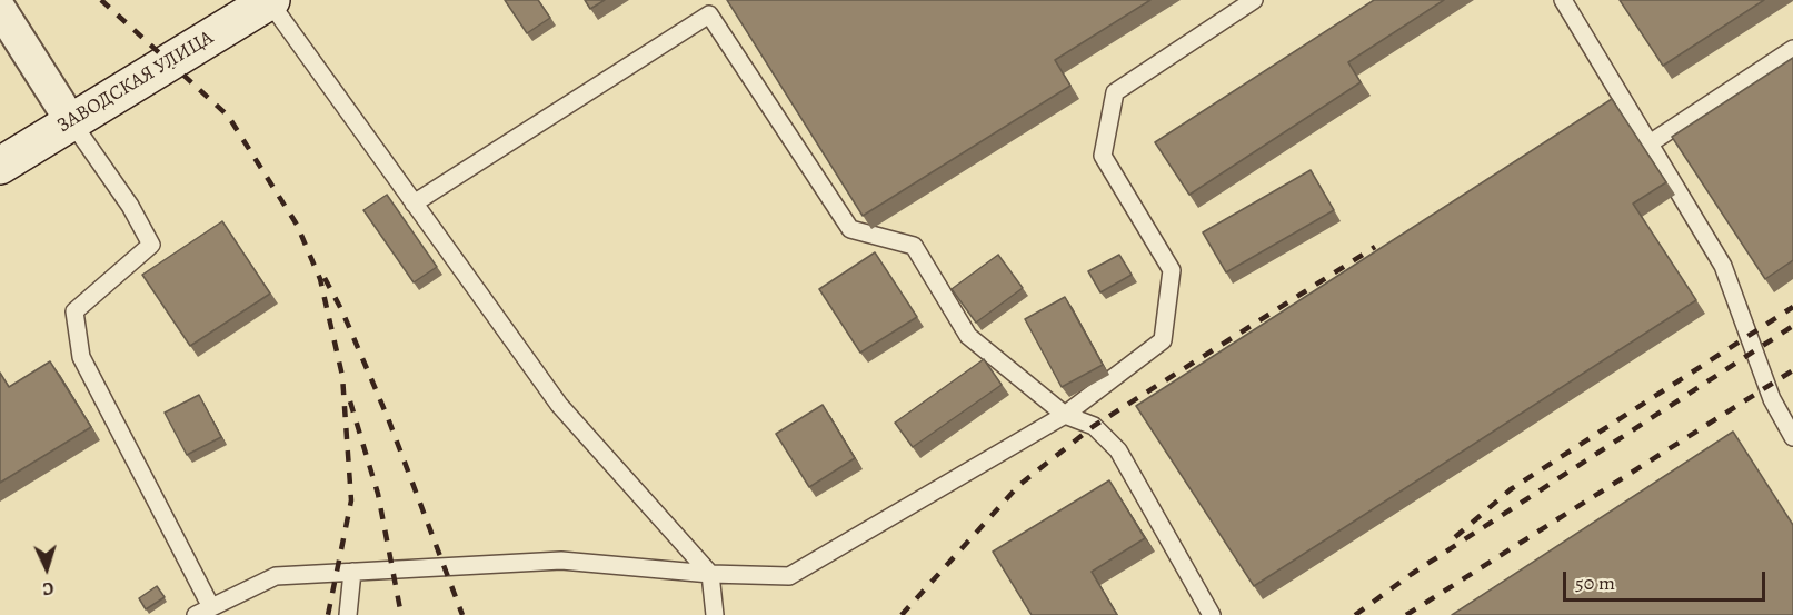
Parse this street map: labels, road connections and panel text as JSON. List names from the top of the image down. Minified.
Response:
{"streets":{"street":["ЗАВОДСКАЯ УЛИЦА"]},"scale_bar":"50 m","north":"bottom"}
